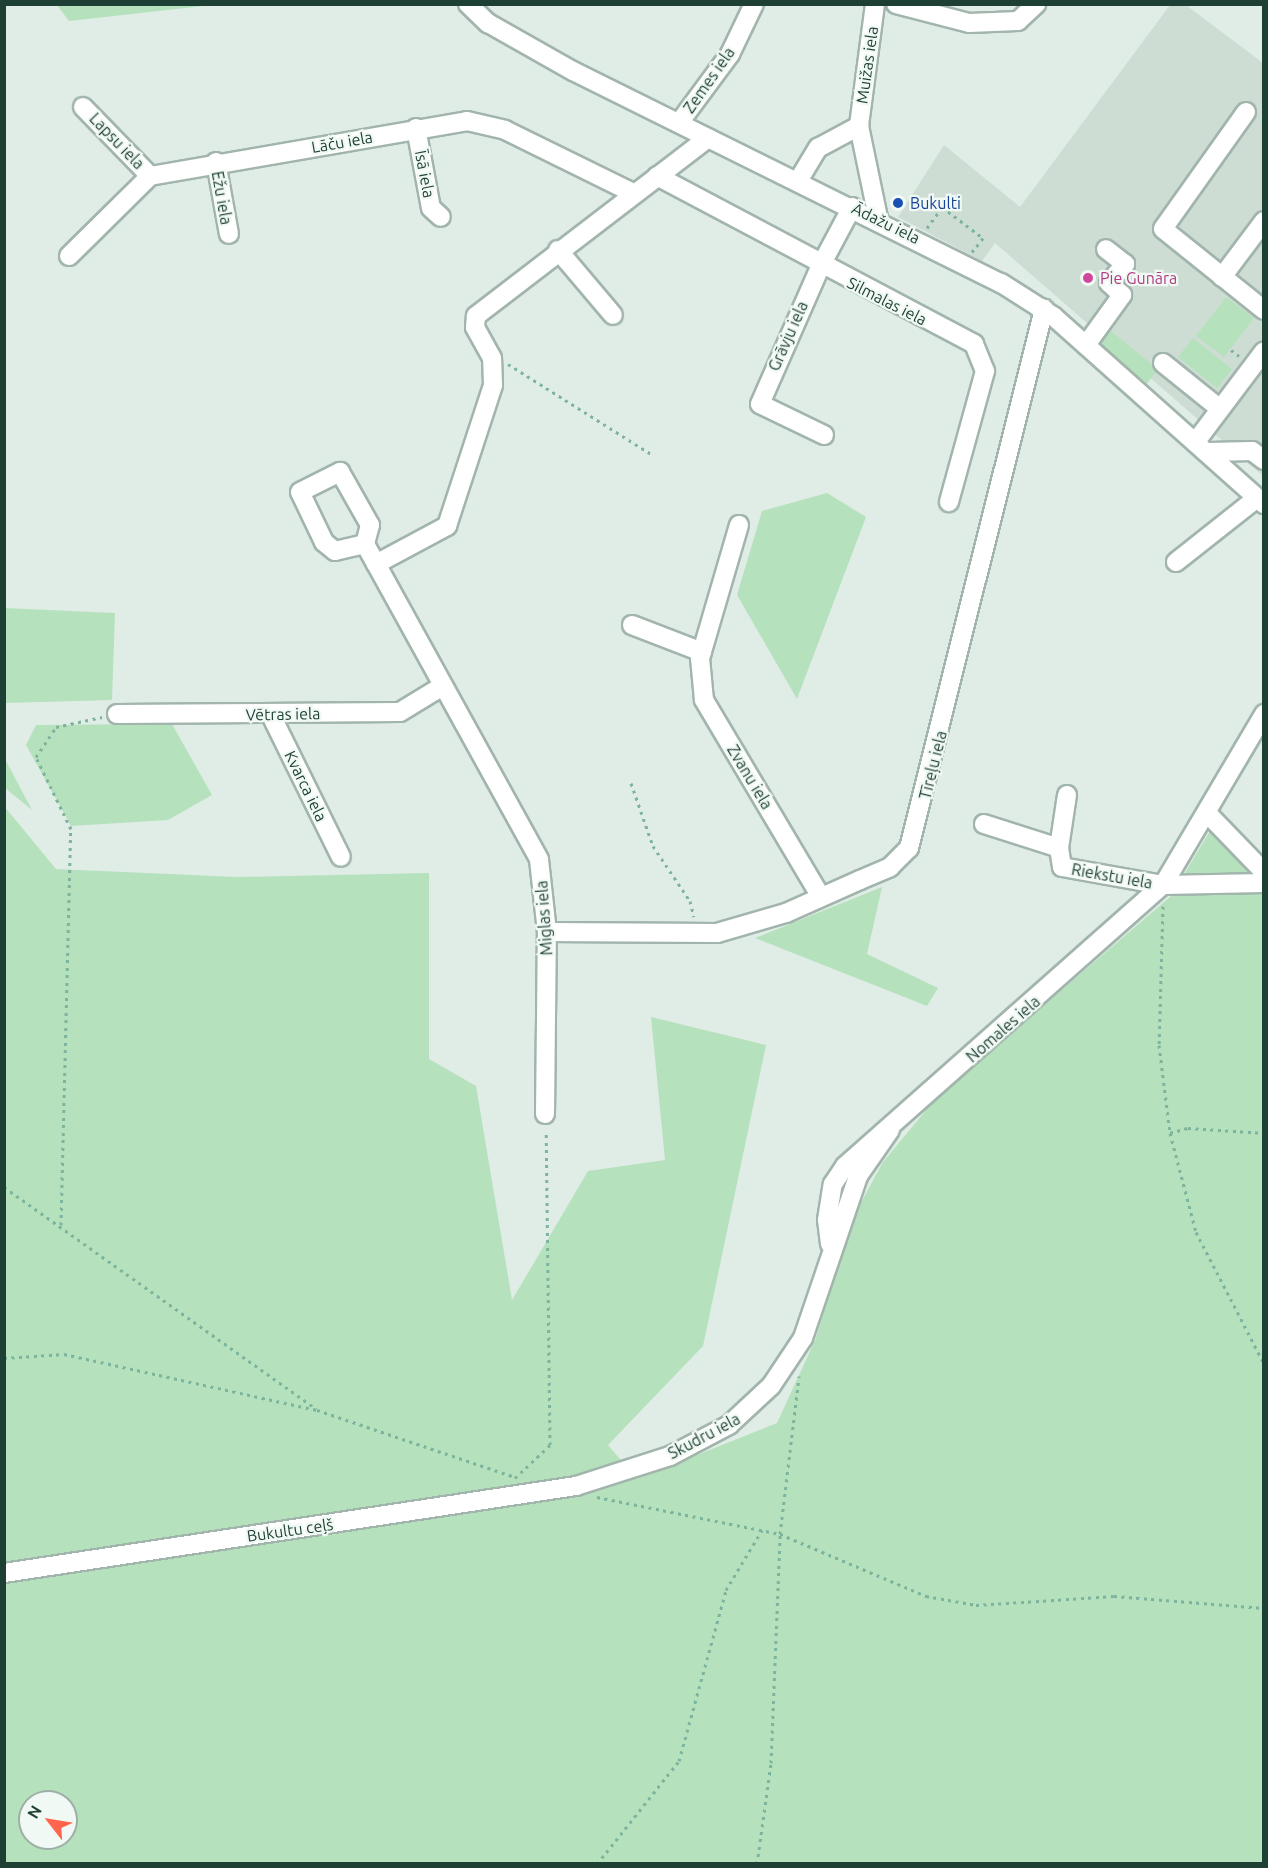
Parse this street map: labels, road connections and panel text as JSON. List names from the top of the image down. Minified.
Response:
{"streets":{"street":["Muižas iela","Zemes iela","Lapsu iela","Lāču iela","Īsā iela","Ežu iela","Ādažu iela","Silmalas iela","Grāvju iela","Vētras iela","Tīreļu iela","Zvanu iela","Kvarca iela","Riekstu iela","Miglas iela","Nomales iela","Skudru iela","Bukultu ceļš"]},"crossings":[["Muižas iela","Ādažu iela"],["Zemes iela","Ādažu iela"],["Lapsu iela","Lāču iela"],["Lāču iela","Īsā iela"],["Lāču iela","Ežu iela"],["Ādažu iela","Grāvju iela"],["Ādažu iela","Tīreļu iela"],["Silmalas iela","Grāvju iela"],["Vētras iela","Kvarca iela"],["Vētras iela","Miglas iela"],["Tīreļu iela","Zvanu iela"],["Tīreļu iela","Miglas iela"],["Riekstu iela","Nomales iela"],["Nomales iela","Skudru iela"],["Skudru iela","Bukultu ceļš"]],"places":["Bukulti","Pie Gunāra"],"north":"top left"}
